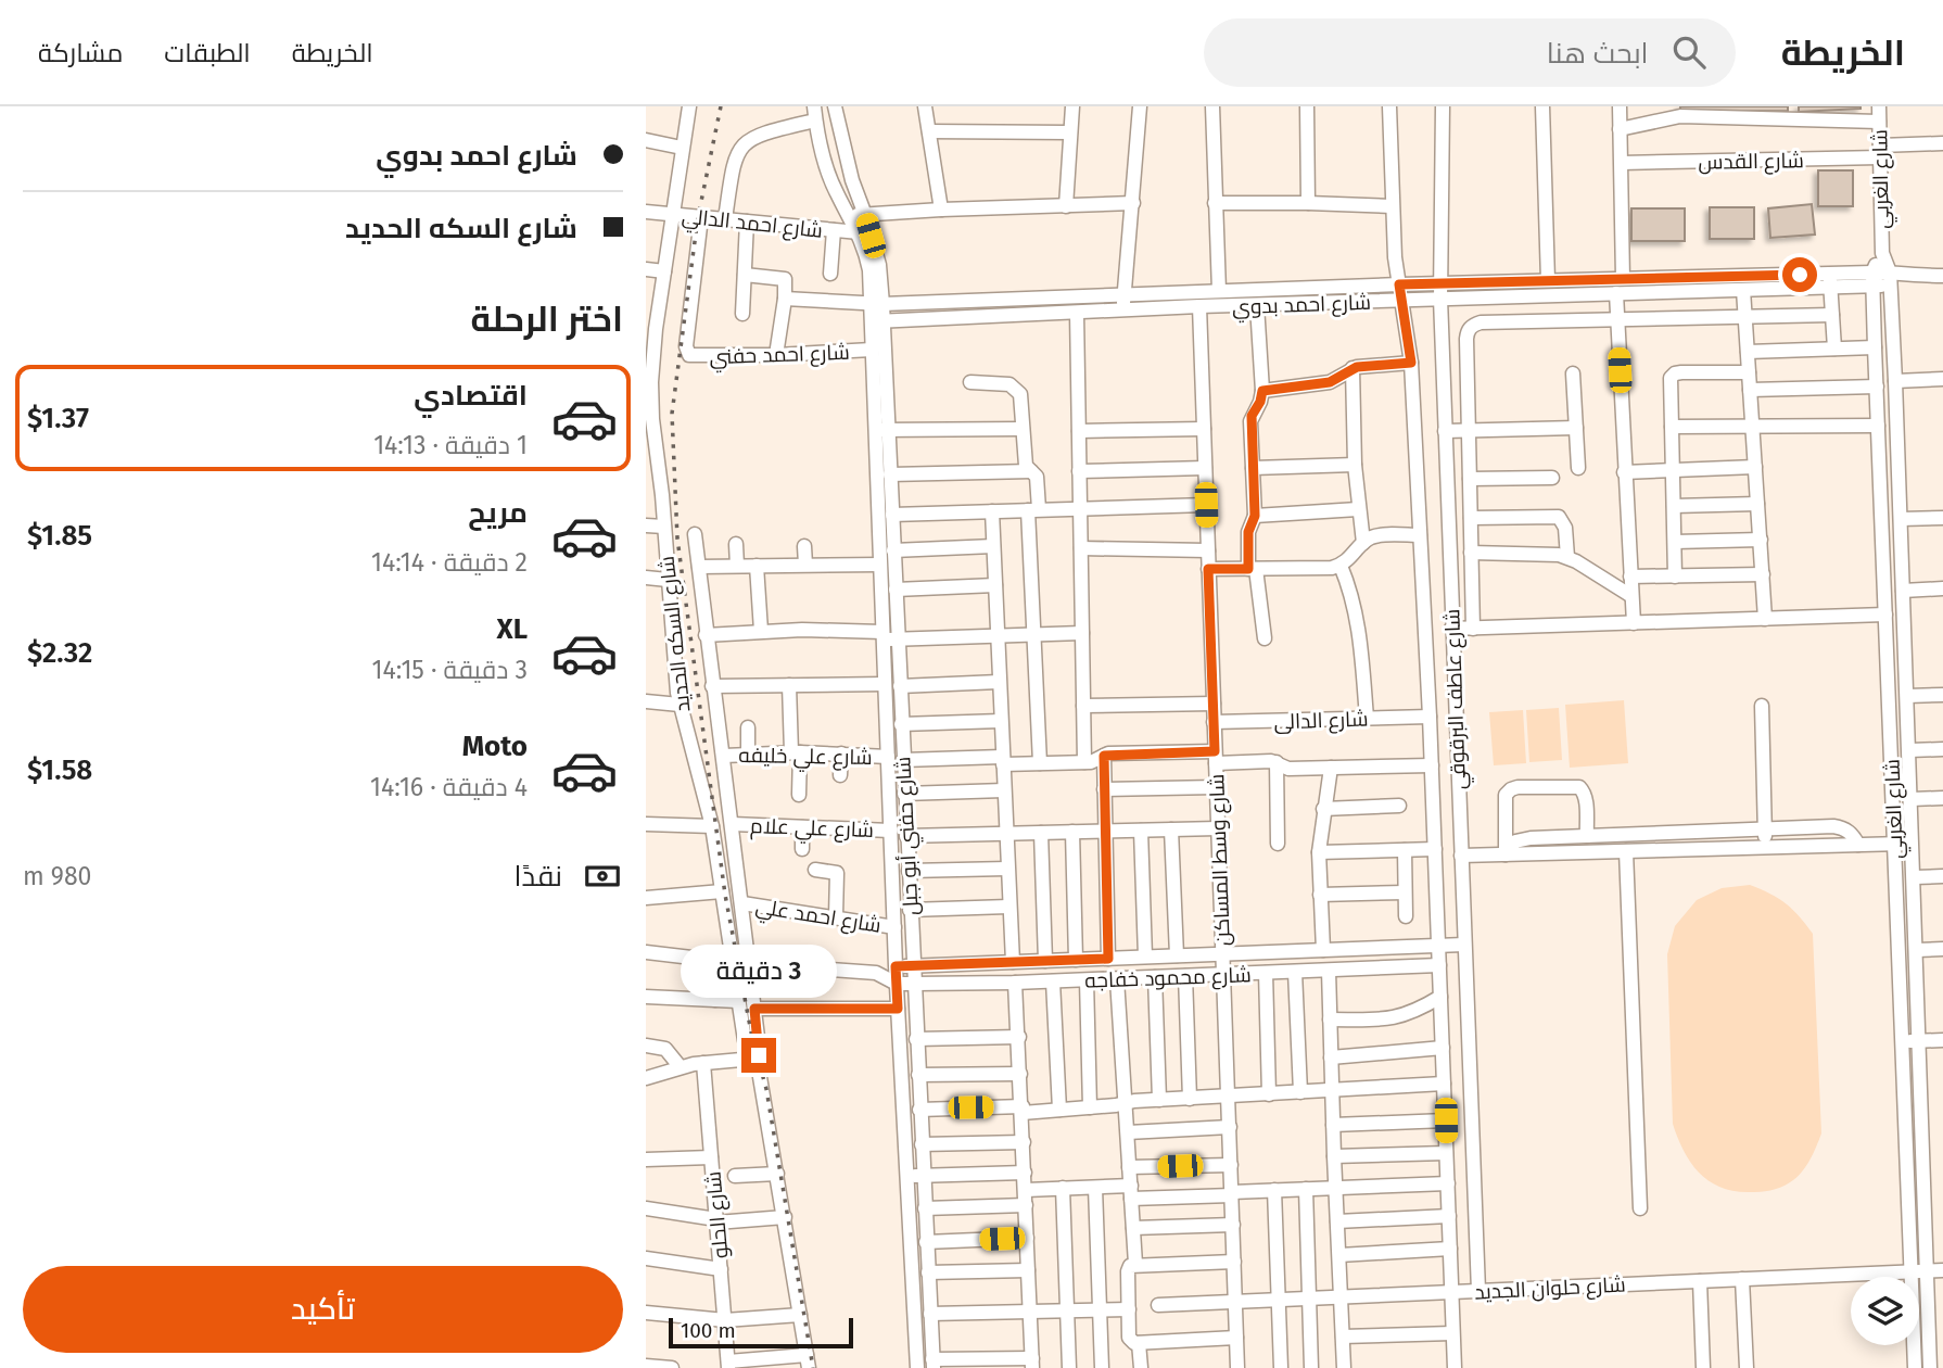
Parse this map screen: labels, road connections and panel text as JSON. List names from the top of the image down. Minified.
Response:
{"streets":{"street":["شارع القدس","شارع الغربي","شارع احمد الدالي","شارع احمد بدوي","شارع احمد حفني","شارع السكه الحديد","شارع عاطف البرقوقي","شارع الدالى","شارع علي خليفه","شارع علي علام","شارع حفني أبو جبل","شارع وسط المساكن","شارع احمد علي","شارع محمود خفاجه","شارع الحلو","شارع حلوان الجديد"]},"crossings":[["شارع القدس","شارع الغربي"],["شارع الغربي","شارع احمد بدوي"],["شارع الغربي","شارع حلوان الجديد"],["شارع احمد الدالي","شارع احمد حفني"],["شارع احمد الدالي","شارع السكه الحديد"],["شارع احمد بدوي","شارع عاطف البرقوقي"],["شارع احمد بدوي","شارع حفني أبو جبل"],["شارع احمد بدوي","شارع وسط المساكن"],["شارع احمد حفني","شارع حفني أبو جبل"],["شارع السكه الحديد","شارع علي خليفه"],["شارع السكه الحديد","شارع علي علام"],["شارع السكه الحديد","شارع احمد علي"],["شارع عاطف البرقوقي","شارع الدالى"],["شارع عاطف البرقوقي","شارع محمود خفاجه"],["شارع عاطف البرقوقي","شارع حلوان الجديد"],["شارع الدالى","شارع وسط المساكن"],["شارع علي خليفه","شارع حفني أبو جبل"],["شارع علي علام","شارع حفني أبو جبل"],["شارع حفني أبو جبل","شارع احمد علي"],["شارع حفني أبو جبل","شارع محمود خفاجه"],["شارع وسط المساكن","شارع محمود خفاجه"],["شارع وسط المساكن","شارع حلوان الجديد"]],"scale_bar":"100 m","page":{"header":"الخريطة","search":"ابحث هنا","nav":["الخريطة","الطبقات","مشاركة"],"banner":["شارع احمد بدوي","شارع السكه الحديد"],"heading":"اختر الرحلة","list":[{"name":"اقتصادي","note":"1 دقيقة · 14:13","value":"$1.37"},{"name":"مريح","note":"2 دقيقة · 14:14","value":"$1.85"},{"name":"XL","note":"3 دقيقة · 14:15","value":"$2.32"},{"name":"Moto","note":"4 دقيقة · 14:16","value":"$1.58"}],"pay":["نقدًا","980 m"],"bubble":"3 دقيقة","buttons":"تأكيد","scale":"100 m"}}
